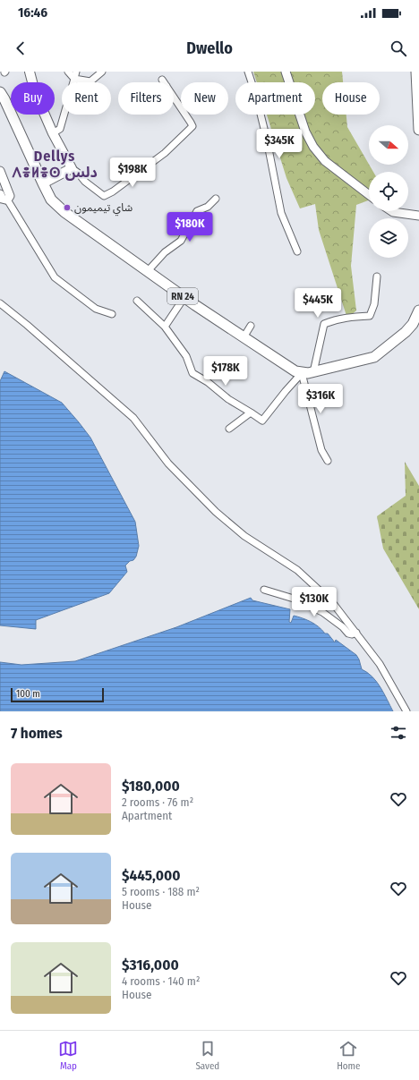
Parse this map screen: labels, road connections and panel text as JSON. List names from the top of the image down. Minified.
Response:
{"streets":{"main road":["RN 24"]},"districts":["Dellys ⴷⴻⵍⴻⵙ دلس"],"places":["شاي تيميمون"],"scale_bar":"100 m","north":"right","page":{"status":"16:46","header":"Dwello","chip":["Buy","Rent","Filters","New","Apartment","House"],"price":["$345K","$198K","$180K","$445K","$178K","$316K","$130K"],"scale":"100 m","heading":"7 homes","list":[{"name":"$180,000","note":"2 rooms · 76 m² · Apartment"},{"name":"$445,000","note":"5 rooms · 188 m² · House"},{"name":"$316,000","note":"4 rooms · 140 m² · House"}],"tabs":["Map","Saved","Home"]}}
